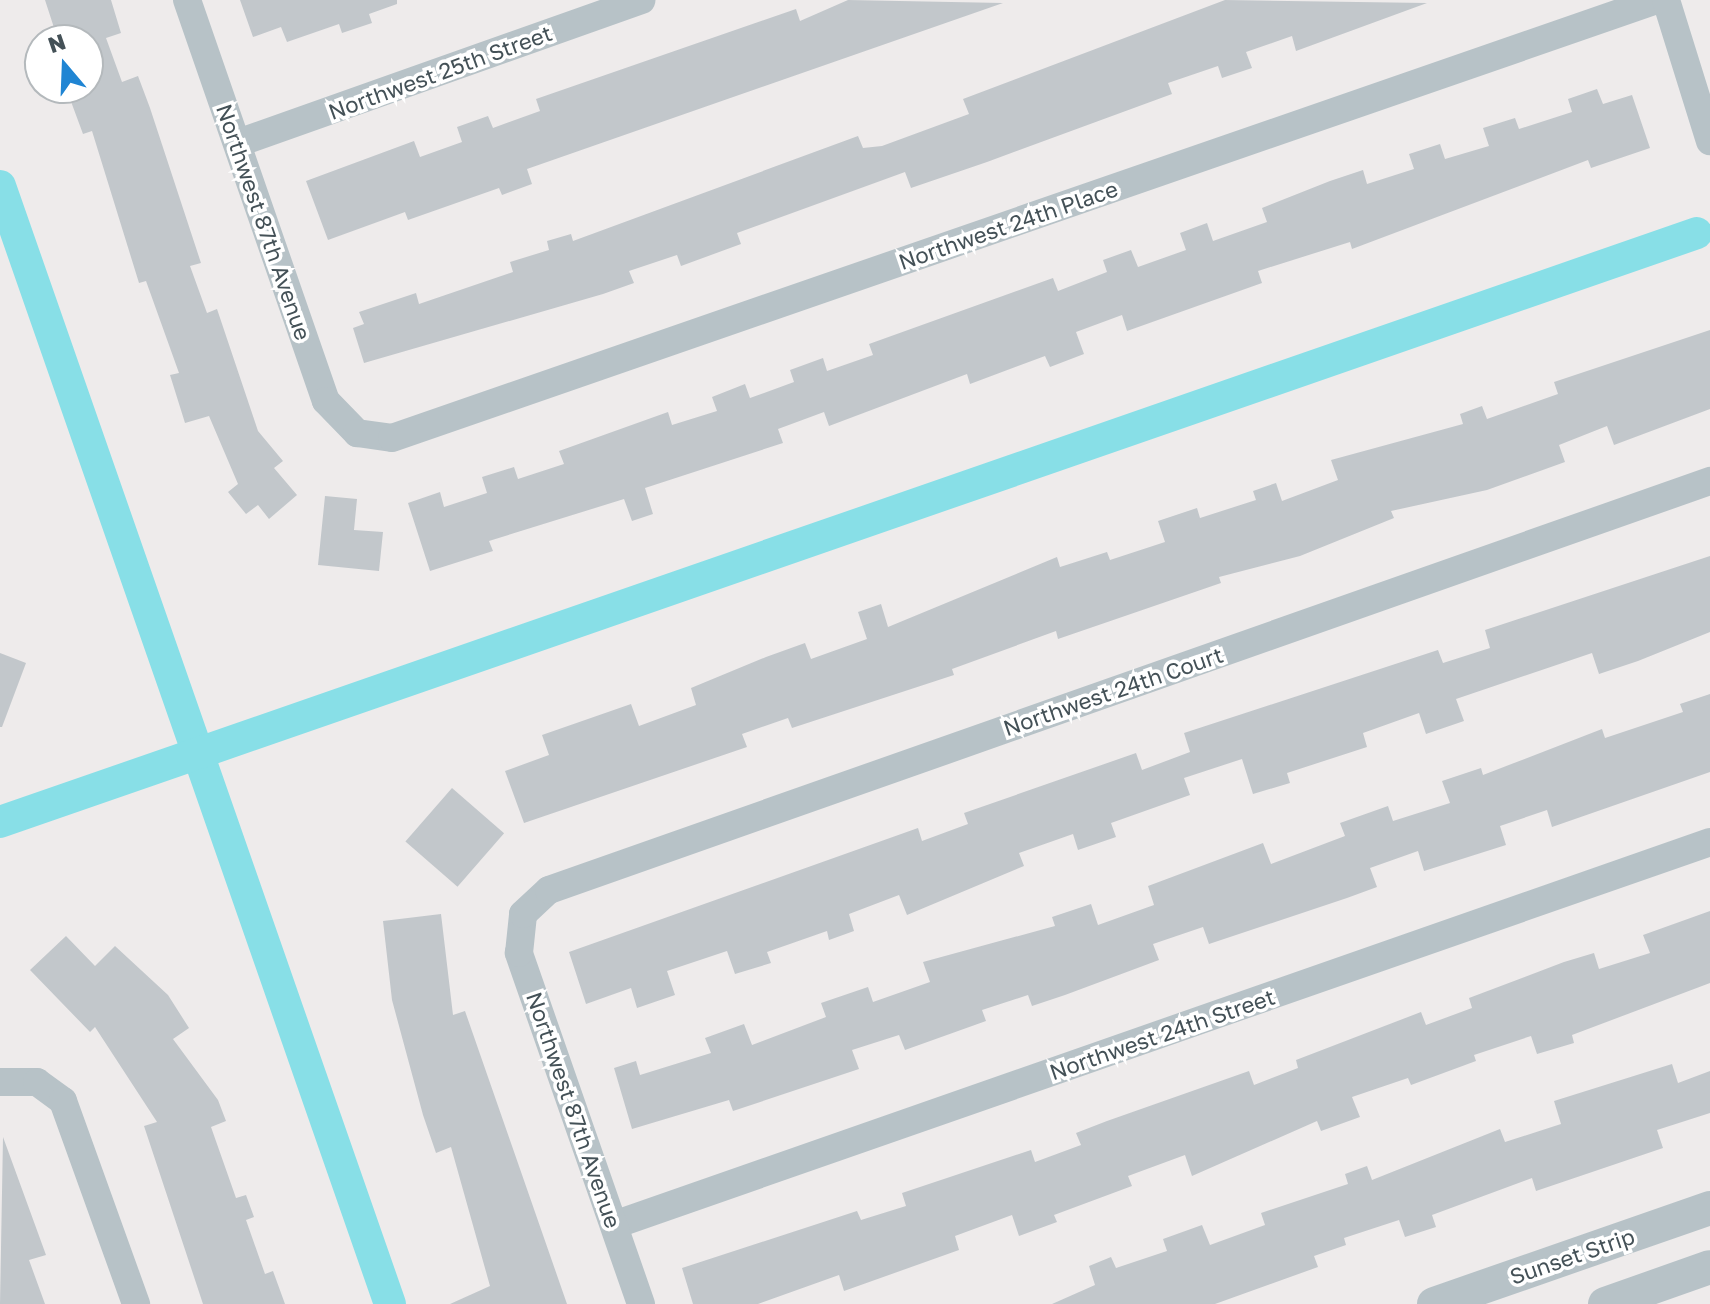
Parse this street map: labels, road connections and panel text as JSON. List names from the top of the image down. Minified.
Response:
{"streets":{"street":["Northwest 25th Street","Northwest 87th Avenue","Northwest 24th Place","Northwest 24th Court","Northwest 24th Street","Sunset Strip"]},"crossings":[["Northwest 25th Street","Northwest 87th Avenue"],["Northwest 87th Avenue","Northwest 24th Place"],["Northwest 87th Avenue","Northwest 24th Court"],["Northwest 87th Avenue","Northwest 24th Street"]],"north":"top"}
